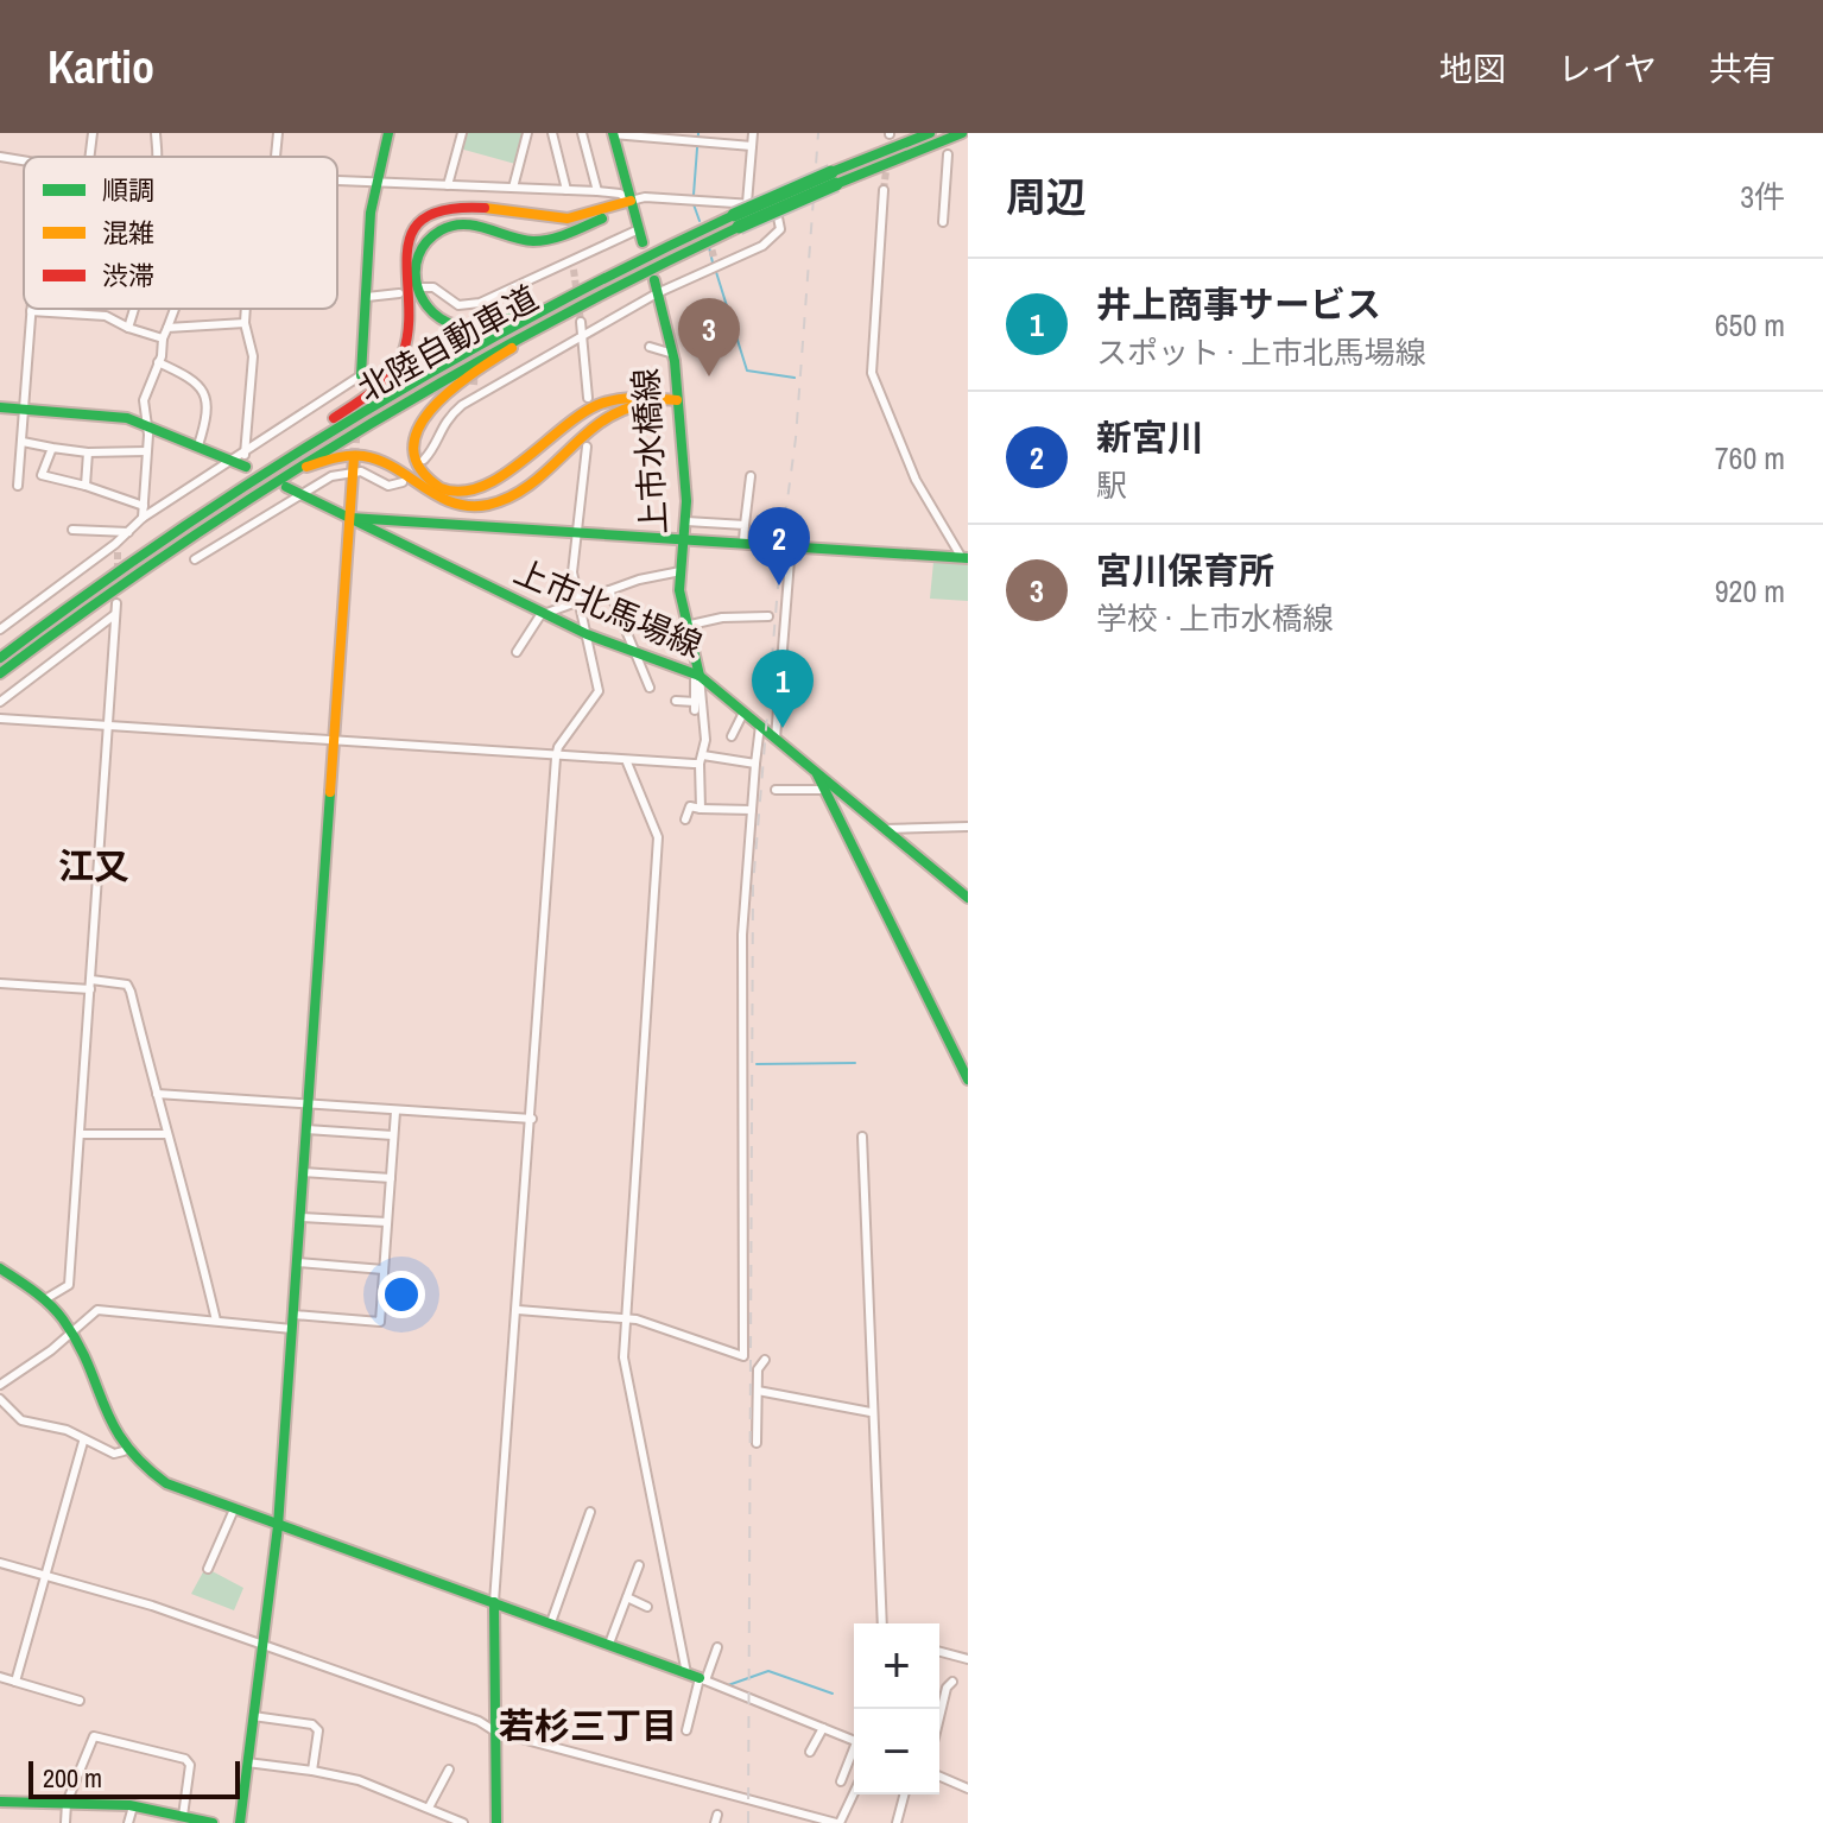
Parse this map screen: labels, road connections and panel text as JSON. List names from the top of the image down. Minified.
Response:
{"streets":{"main road":["北陸自動車道","上市水橋線","上市北馬場線"]},"crossings":[["上市水橋線","上市北馬場線"]],"districts":["江又","若杉三丁目"],"legend":["順調","混雑","渋滞"],"scale_bar":"200 m","page":{"header":"Kartio","nav":["地図","レイヤ","共有"],"heading":["周辺","3件"],"list":[{"mark":"1","name":"井上商事サービス","note":"スポット · 上市北馬場線","value":"650 m"},{"mark":"2","name":"新宮川","note":"駅","value":"760 m"},{"mark":"3","name":"宮川保育所","note":"学校 · 上市水橋線","value":"920 m"}],"pins":["3","2","1"],"map_buttons":["+","−"],"scale":"200 m"}}
